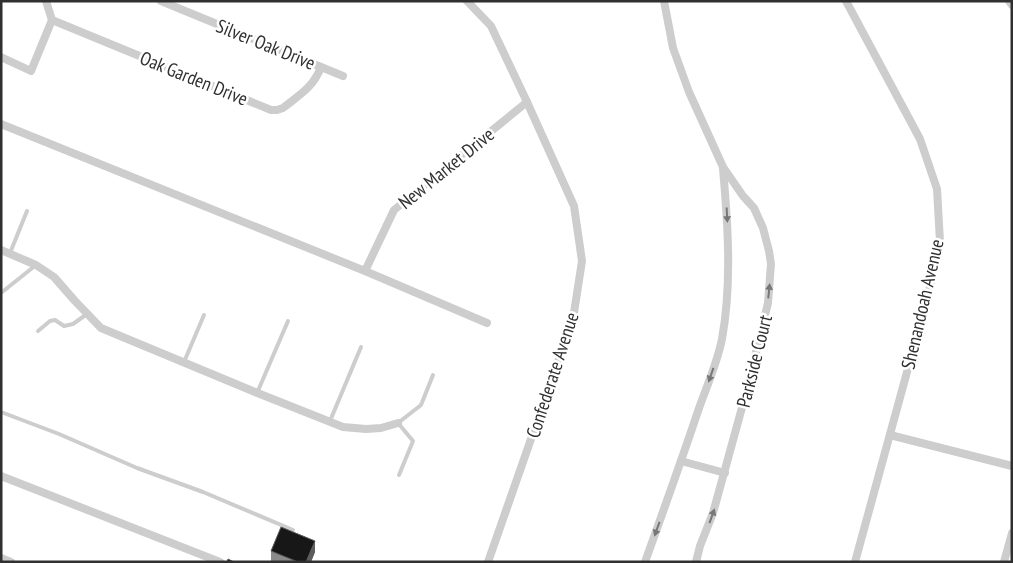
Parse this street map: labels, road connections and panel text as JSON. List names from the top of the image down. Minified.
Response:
{"streets":{"street":["Silver Oak Drive","Oak Garden Drive","New Market Drive","Shenandoah Avenue","Parkside Court","Confederate Avenue"]},"crossings":[["Silver Oak Drive","Oak Garden Drive"],["New Market Drive","Confederate Avenue"]]}
